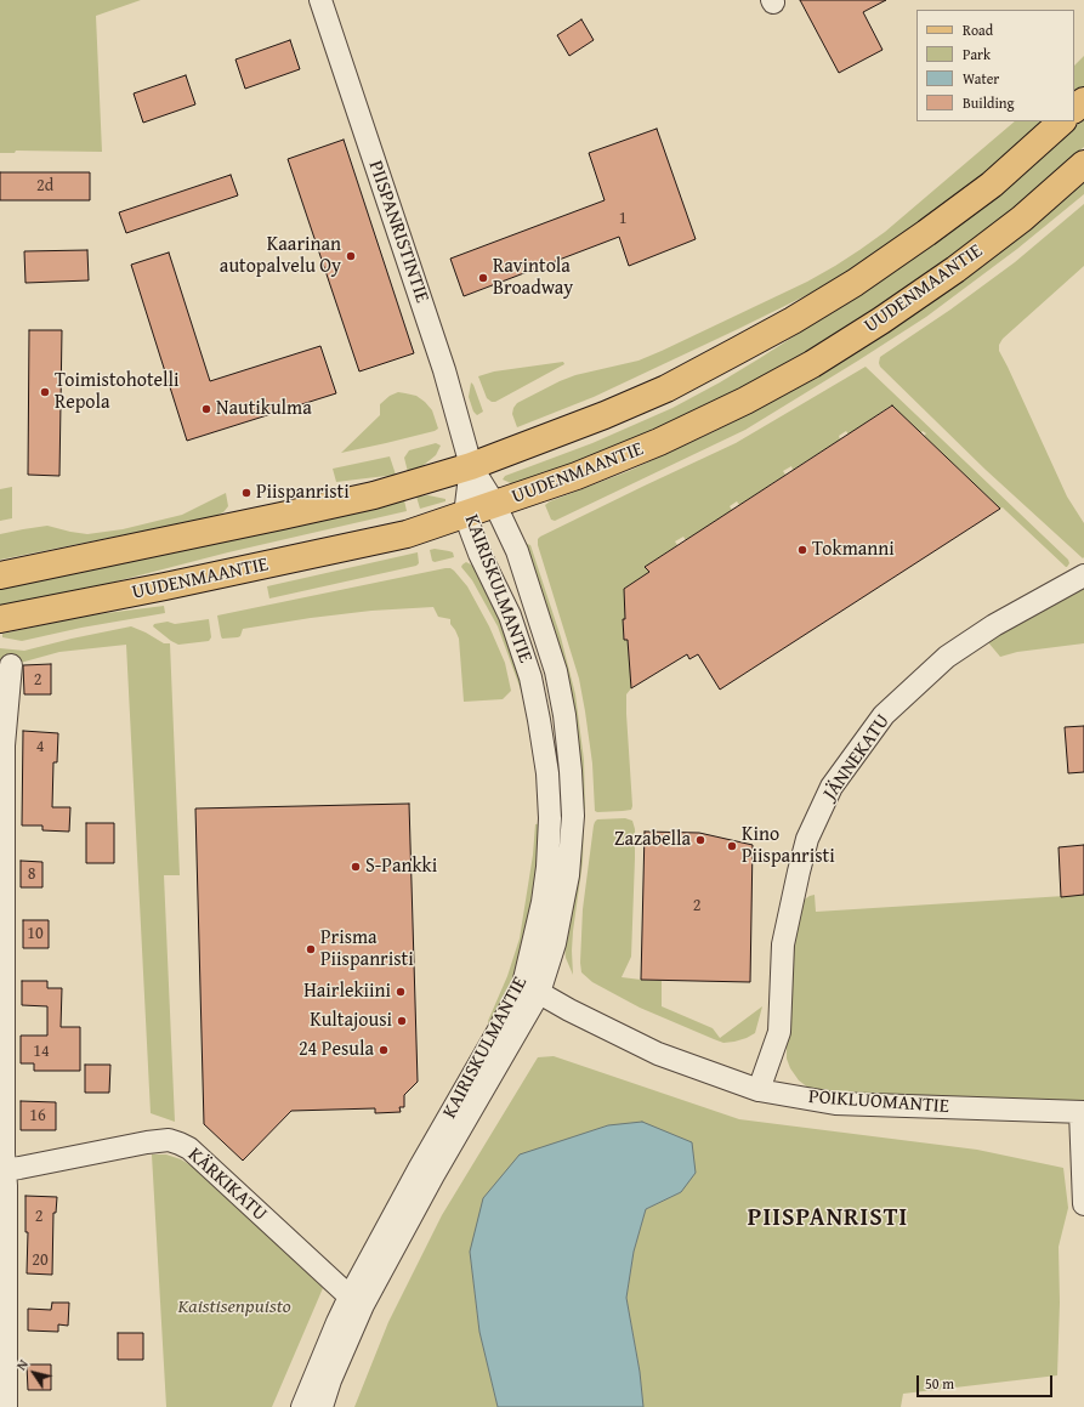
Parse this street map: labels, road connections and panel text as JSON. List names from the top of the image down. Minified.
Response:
{"streets":{"main road":["UUDENMAANTIE"],"street":["PIISPANRISTINTIE","KAIRISKULMANTIE","JÄNNEKATU","POIKLUOMANTIE","KÄRKIKATU"]},"crossings":[["PIISPANRISTINTIE","KAIRISKULMANTIE"],["UUDENMAANTIE","KAIRISKULMANTIE"],["KAIRISKULMANTIE","POIKLUOMANTIE"],["KAIRISKULMANTIE","KÄRKIKATU"],["JÄNNEKATU","POIKLUOMANTIE"]],"districts":["PIISPANRISTI"],"parks":["Kaistisenpuisto"],"places":["Kaarinan autopalvelu Oy","Ravintola Broadway","Toimistohotelli Repola","Nautikulma","Piispanristi","Tokmanni","Zazabella","Kino Piispanristi","S-Pankki","Prisma Piispanristi","Hairlekiini","Kultajousi","24 Pesula"],"house_numbers":["2d","1","2","4","8","2","10","14","16","2","20"],"legend":["Road","Park","Water","Building"],"scale_bar":"50 m","north":"top left"}
